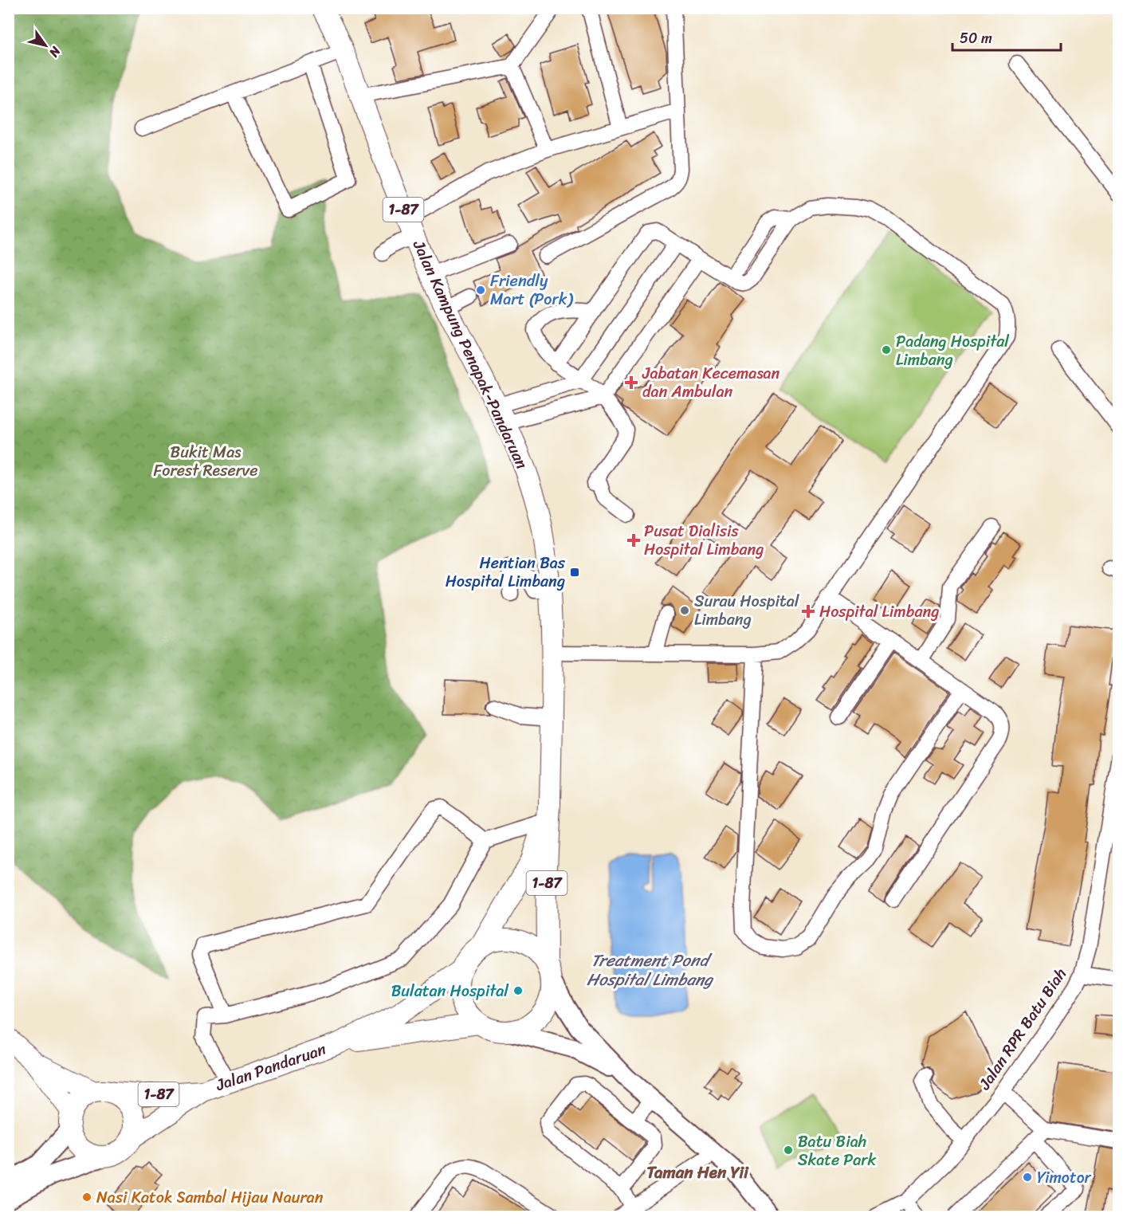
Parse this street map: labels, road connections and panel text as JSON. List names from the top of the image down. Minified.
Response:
{"streets":{"highway":["1-87","Jalan Kampung Penapak-Pandaruan","Jalan Pandaruan"],"street":["Jalan RPR Batu Biah"]},"crossings":[["Jalan Kampung Penapak-Pandaruan","Jalan Pandaruan"]],"districts":["Taman Hen Yii"],"water":["Treatment Pond Hospital Limbang"],"parks":["Bukit Mas Forest Reserve"],"places":{"other":["Friendly Mart (Pork)","Padang Hospital Limbang","Surau Hospital Limbang","Bulatan Hospital","Batu Biah Skate Park","Yimotor","Nasi Katok Sambal Hijau Nauran"],"health":["Jabatan Kecemasan dan Ambulan","Pusat Dialisis Hospital Limbang","Hospital Limbang"],"transit":["Hentian Bas Hospital Limbang"]},"scale_bar":"50 m","north":"bottom right"}
